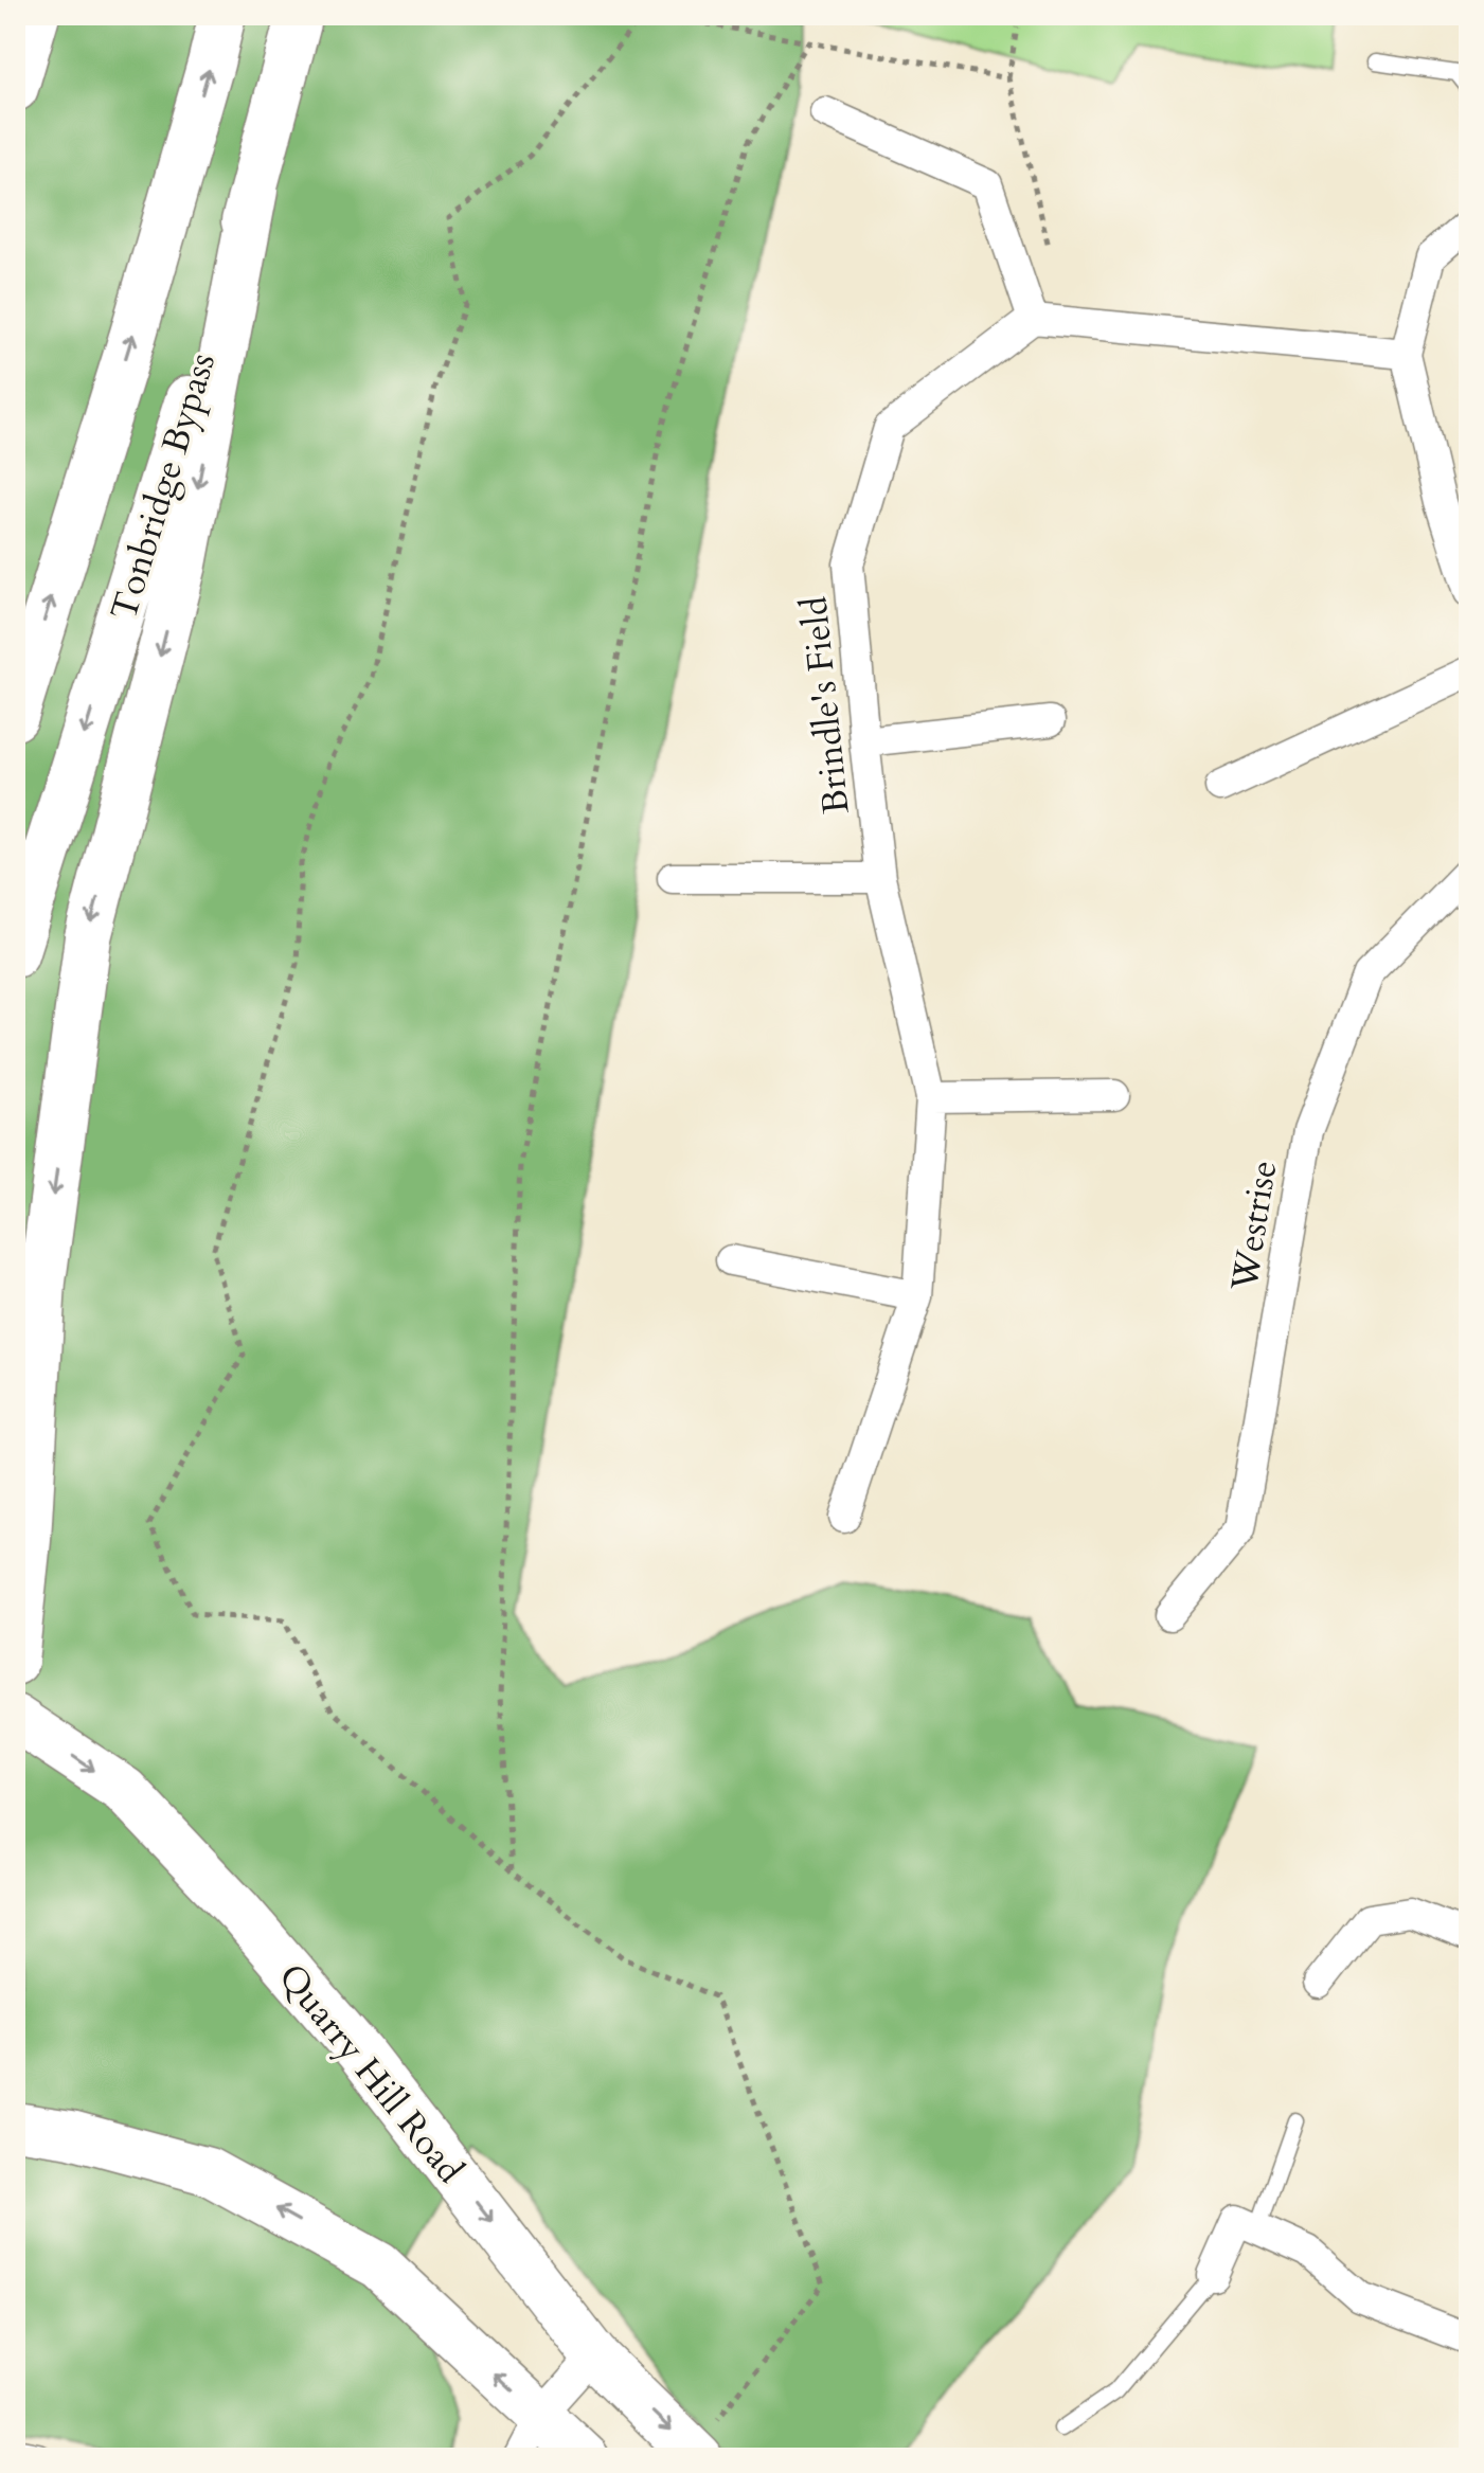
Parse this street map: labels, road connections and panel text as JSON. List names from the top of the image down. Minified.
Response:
{"streets":{"highway":["Tonbridge Bypass","Quarry Hill Road"],"street":["Brindle's Field","Westrise"]}}
